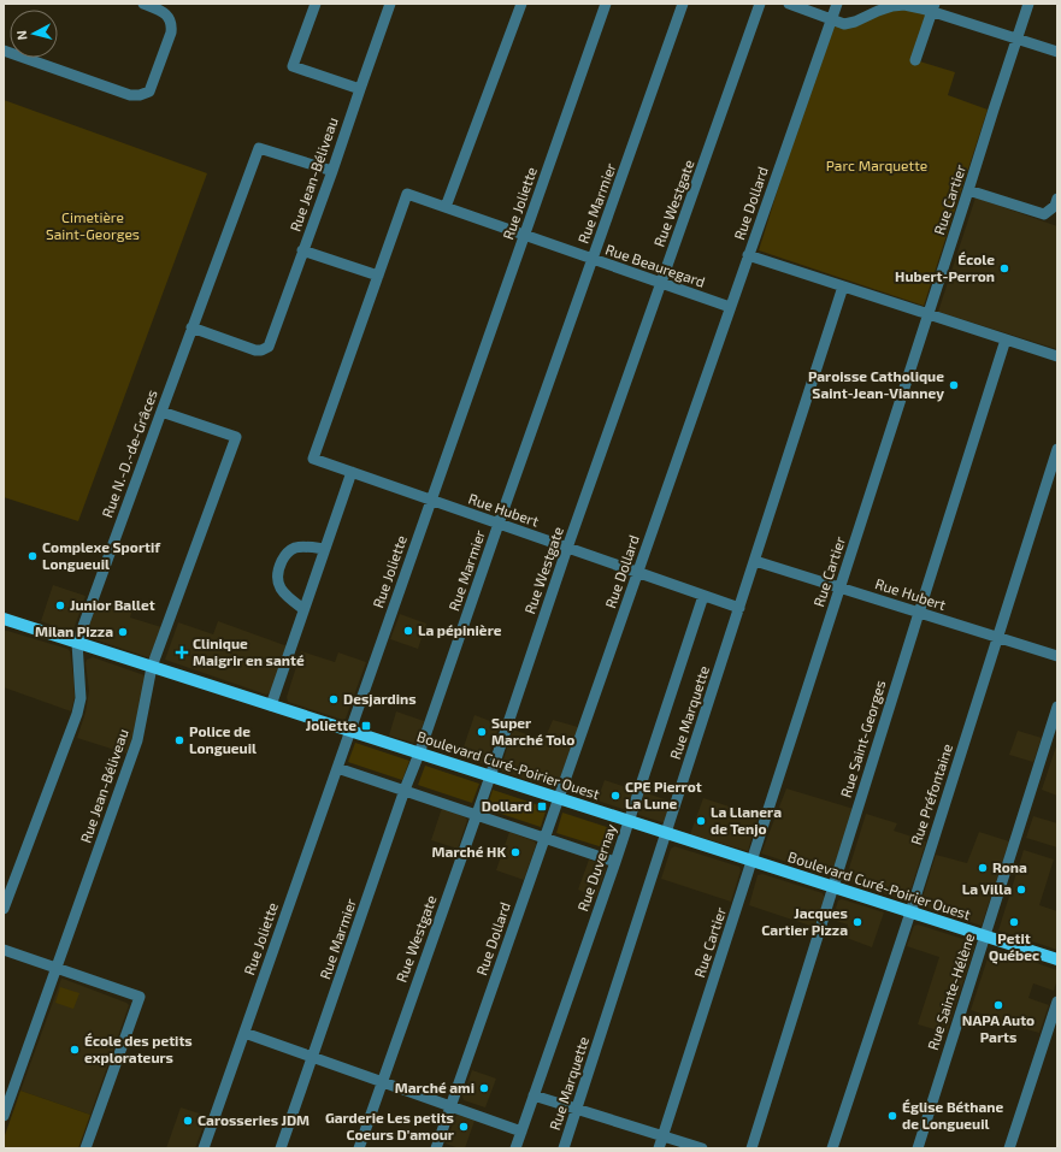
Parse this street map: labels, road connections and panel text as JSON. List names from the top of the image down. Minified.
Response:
{"streets":{"main road":["Boulevard Curé-Poirier Ouest"],"street":["Rue Jean-Béliveau","Rue Cartier","Rue Joliette","Rue Marmier","Rue Westgate","Rue Dollard","Rue Beauregard","Rue N.-D.-de-Grâces","Rue Hubert","Rue Marquette","Rue Saint-Georges","Rue Préfontaine","Rue Duvernay","Rue Sainte-Hélène"]},"crossings":[["Rue Jean-Béliveau","Rue N.-D.-de-Grâces"],["Rue Jean-Béliveau","Boulevard Curé-Poirier Ouest"],["Rue Cartier","Rue Hubert"],["Rue Cartier","Boulevard Curé-Poirier Ouest"],["Rue Joliette","Rue Beauregard"],["Rue Joliette","Rue Hubert"],["Rue Joliette","Boulevard Curé-Poirier Ouest"],["Rue Marmier","Rue Beauregard"],["Rue Marmier","Rue Hubert"],["Rue Marmier","Boulevard Curé-Poirier Ouest"],["Rue Westgate","Rue Beauregard"],["Rue Westgate","Rue Hubert"],["Rue Westgate","Boulevard Curé-Poirier Ouest"],["Rue Dollard","Rue Beauregard"],["Rue Dollard","Rue Hubert"],["Rue Dollard","Boulevard Curé-Poirier Ouest"],["Rue Beauregard","Rue Hubert"],["Rue N.-D.-de-Grâces","Boulevard Curé-Poirier Ouest"],["Rue Hubert","Rue Marquette"],["Rue Hubert","Rue Saint-Georges"],["Rue Hubert","Rue Préfontaine"],["Rue Hubert","Rue Duvernay"],["Rue Marquette","Boulevard Curé-Poirier Ouest"],["Rue Saint-Georges","Boulevard Curé-Poirier Ouest"],["Boulevard Curé-Poirier Ouest","Rue Préfontaine"],["Boulevard Curé-Poirier Ouest","Rue Duvernay"],["Boulevard Curé-Poirier Ouest","Rue Sainte-Hélène"]],"parks":["Parc Marquette","Cimetière Saint-Georges"],"places":{"other":["École Hubert-Perron","Paroisse Catholique Saint-Jean-Vianney","Complexe Sportif Longueuil","Junior Ballet","La pépinière","Milan Pizza","Desjardins","Super Marché Tolo","Police de Longueuil","CPE Pierrot La Lune","La Llanera de Tenjo","Marché HK","Rona","La Villa","Jacques Cartier Pizza","Petit Québec","NAPA Auto Parts","École des petits explorateurs","Marché ami","Église Béthane de Longueuil","Carosseries JDM","Garderie Les petits Coeurs D'amour"],"health":["Clinique Maigrir en santé"],"transit":["Joliette","Dollard"]},"north":"left"}
